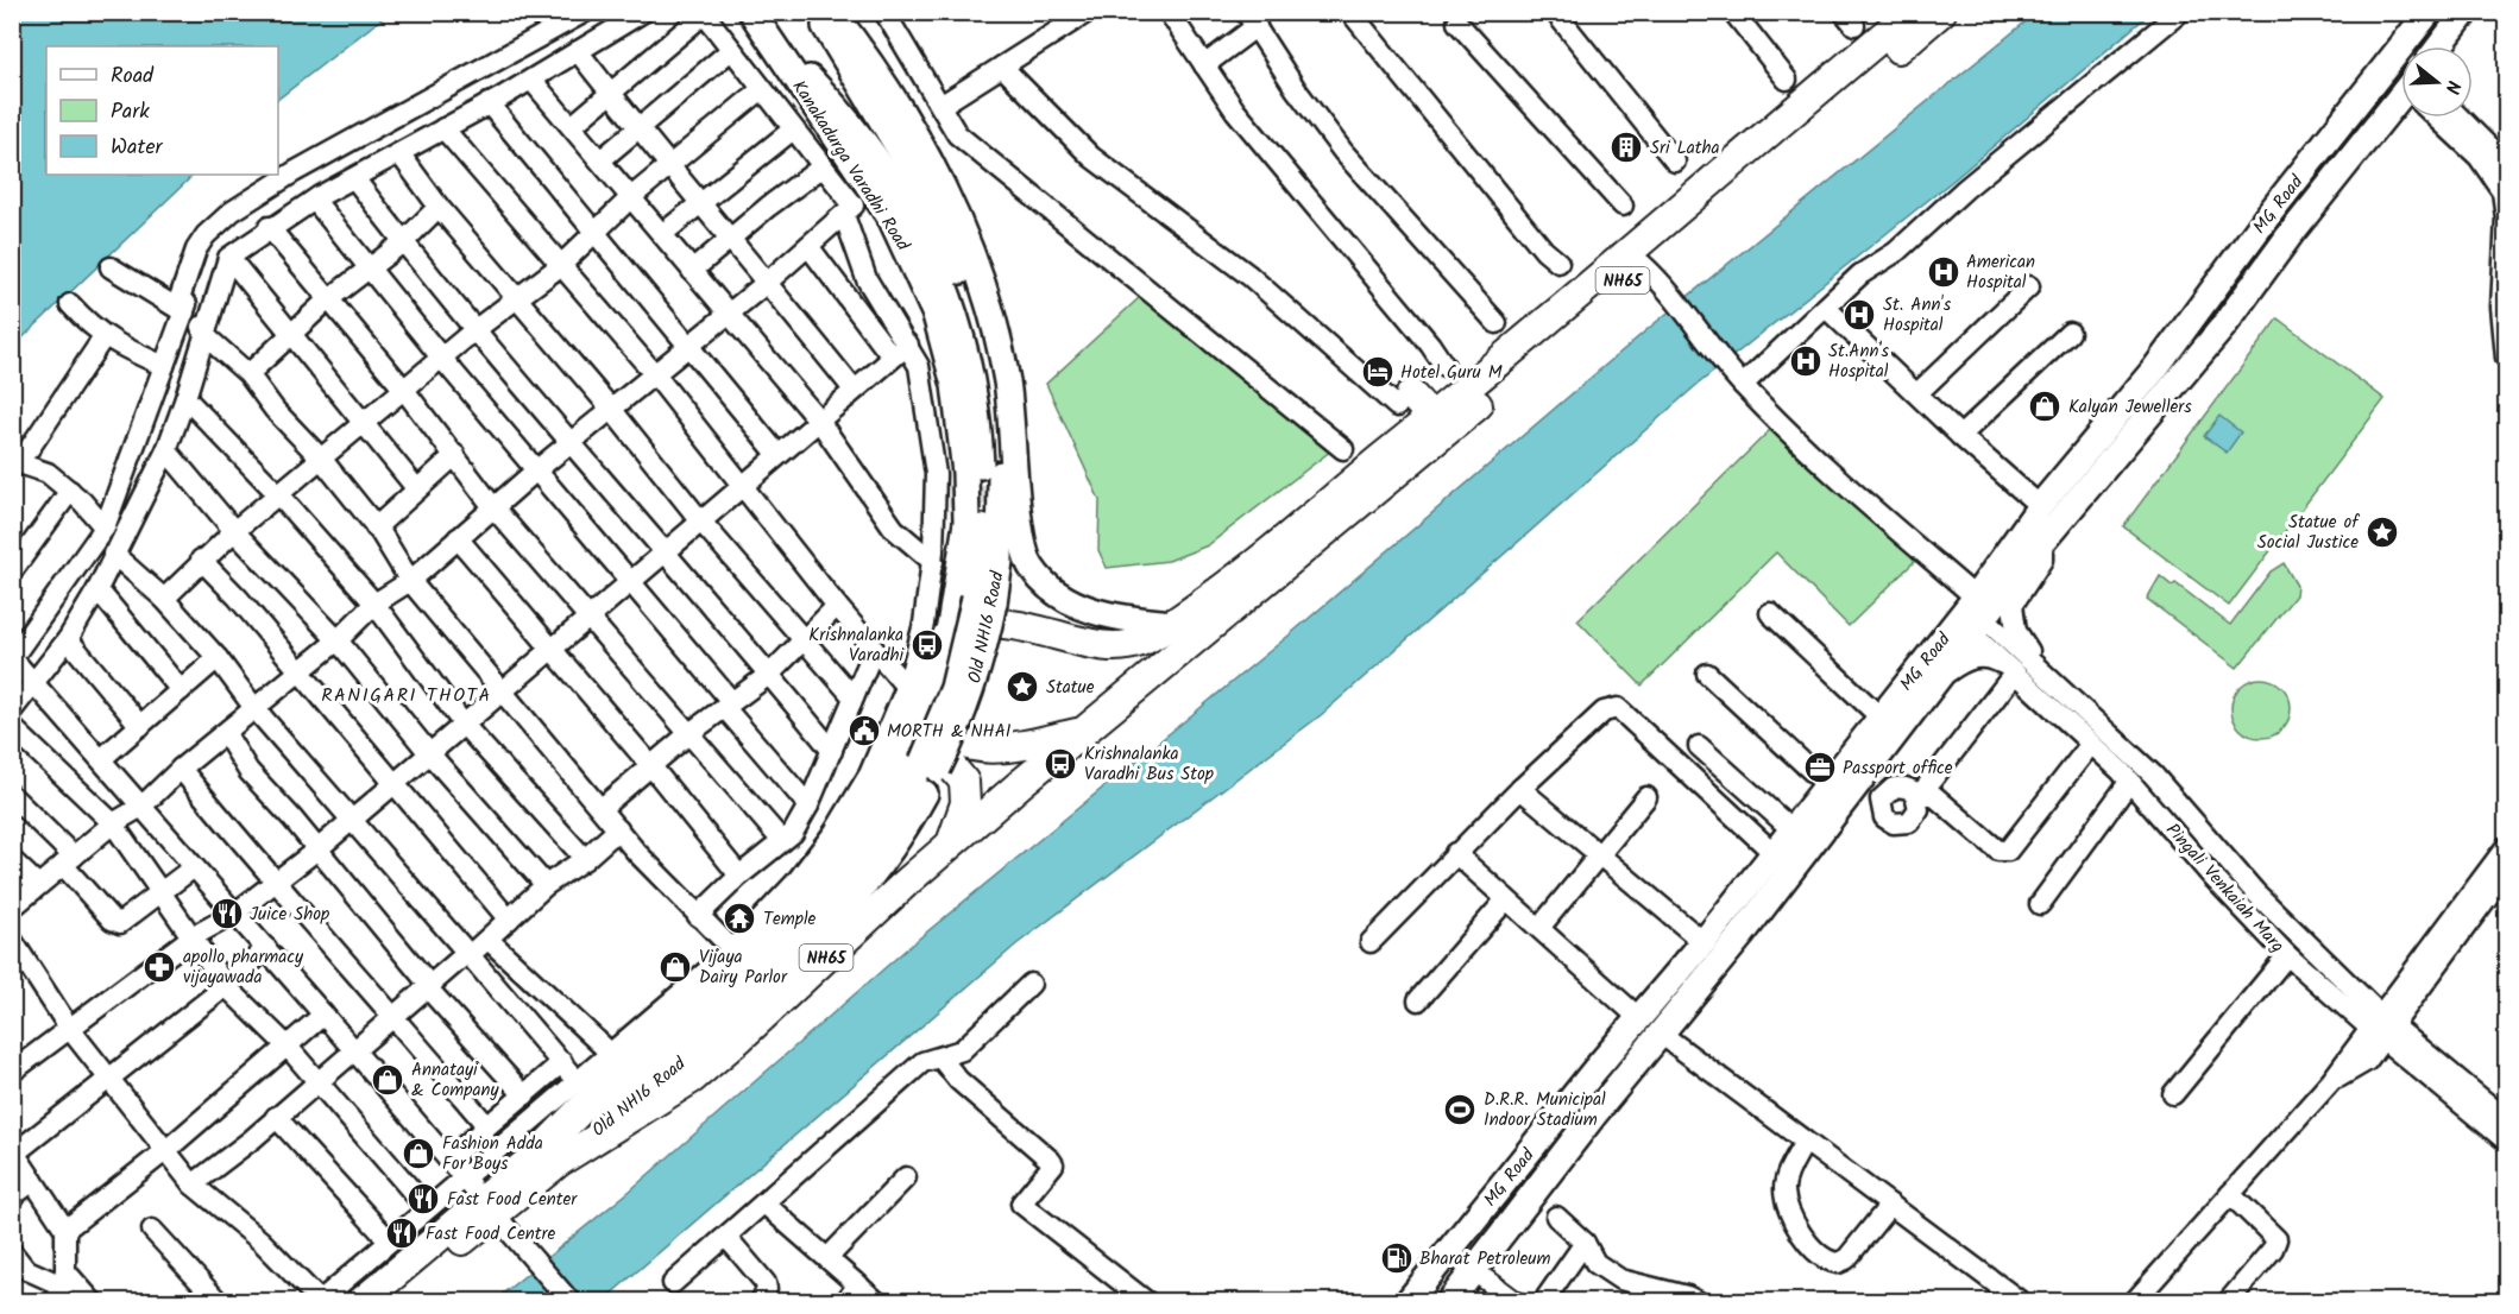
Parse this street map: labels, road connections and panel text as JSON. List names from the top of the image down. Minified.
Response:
{"streets":{"highway":["NH65"],"main road":["Kanakadurga Varadhi Road","MG Road","Old NH16 Road"],"street":["Pingali Venkaiah Marg"]},"crossings":[["Kanakadurga Varadhi Road","NH65"],["Kanakadurga Varadhi Road","Old NH16 Road"],["MG Road","Pingali Venkaiah Marg"],["NH65","Old NH16 Road"]],"districts":["RANIGARI THOTA"],"places":{"building":["Sri Latha"],"hospital":["American Hospital","St. Ann's Hospital","St.Ann's Hospital"],"hotel":["Hotel Guru M"],"shop":["Kalyan Jewellers","Vijaya Dairy Parlor","Annatayi & Company","Fashion Adda For Boys"],"place":["Statue of Social Justice","Statue"],"bus stop":["Krishnalanka Varadhi","Krishnalanka Varadhi Bus Stop"],"public building":["MORTH & NHAI"],"office":["Passport office"],"restaurant":["Juice Shop","Fast Food Center","Fast Food Centre"],"temple":["Temple"],"pharmacy":["apollo pharmacy vijayawada"],"sports":["D.R.R. Municipal Indoor Stadium"],"fuel station":["Bharat Petroleum"]},"legend":["Road","Park","Water"],"north":"right"}
